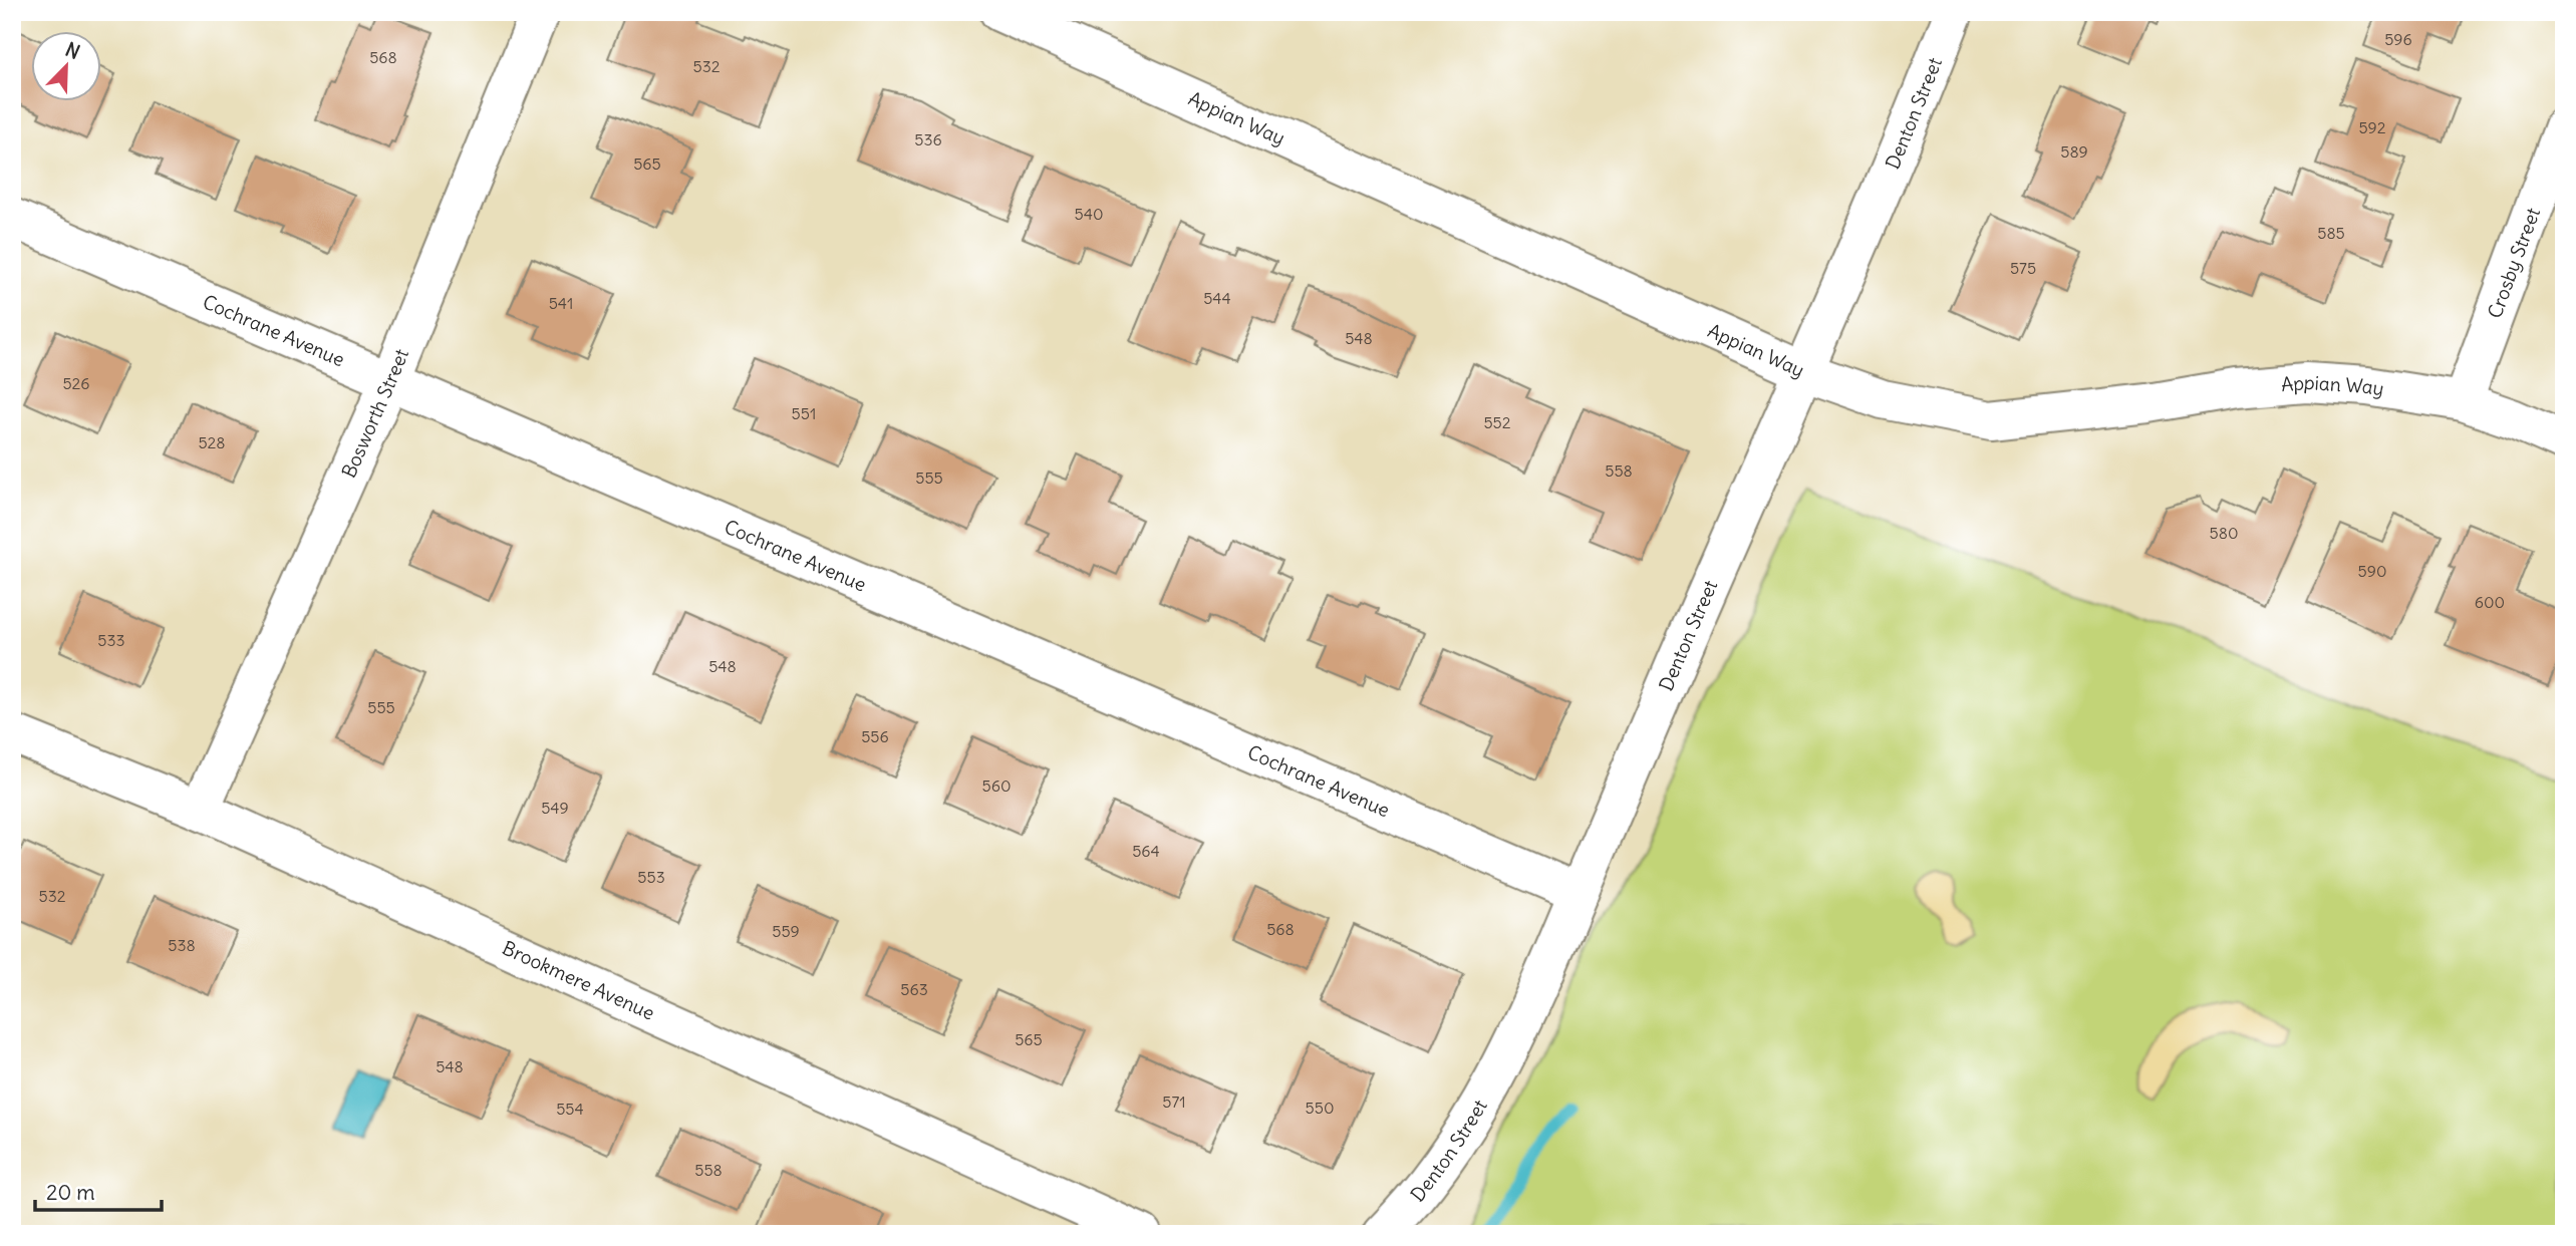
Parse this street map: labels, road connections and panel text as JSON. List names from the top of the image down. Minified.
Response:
{"streets":{"street":["Denton Street","Appian Way","Crosby Street","Cochrane Avenue","Bosworth Street","Brookmere Avenue"]},"crossings":[["Denton Street","Appian Way"],["Denton Street","Cochrane Avenue"],["Appian Way","Crosby Street"],["Cochrane Avenue","Bosworth Street"],["Bosworth Street","Brookmere Avenue"]],"house_numbers":["596","568","532","592","536","589","565","540","585","575","544","541","548","526","551","552","528","558","555","580","590","600","533","548","555","556","560","549","564","553","532","568","559","538","563","565","548","571","550","554","558"],"scale_bar":"20 m","north":"top right"}
